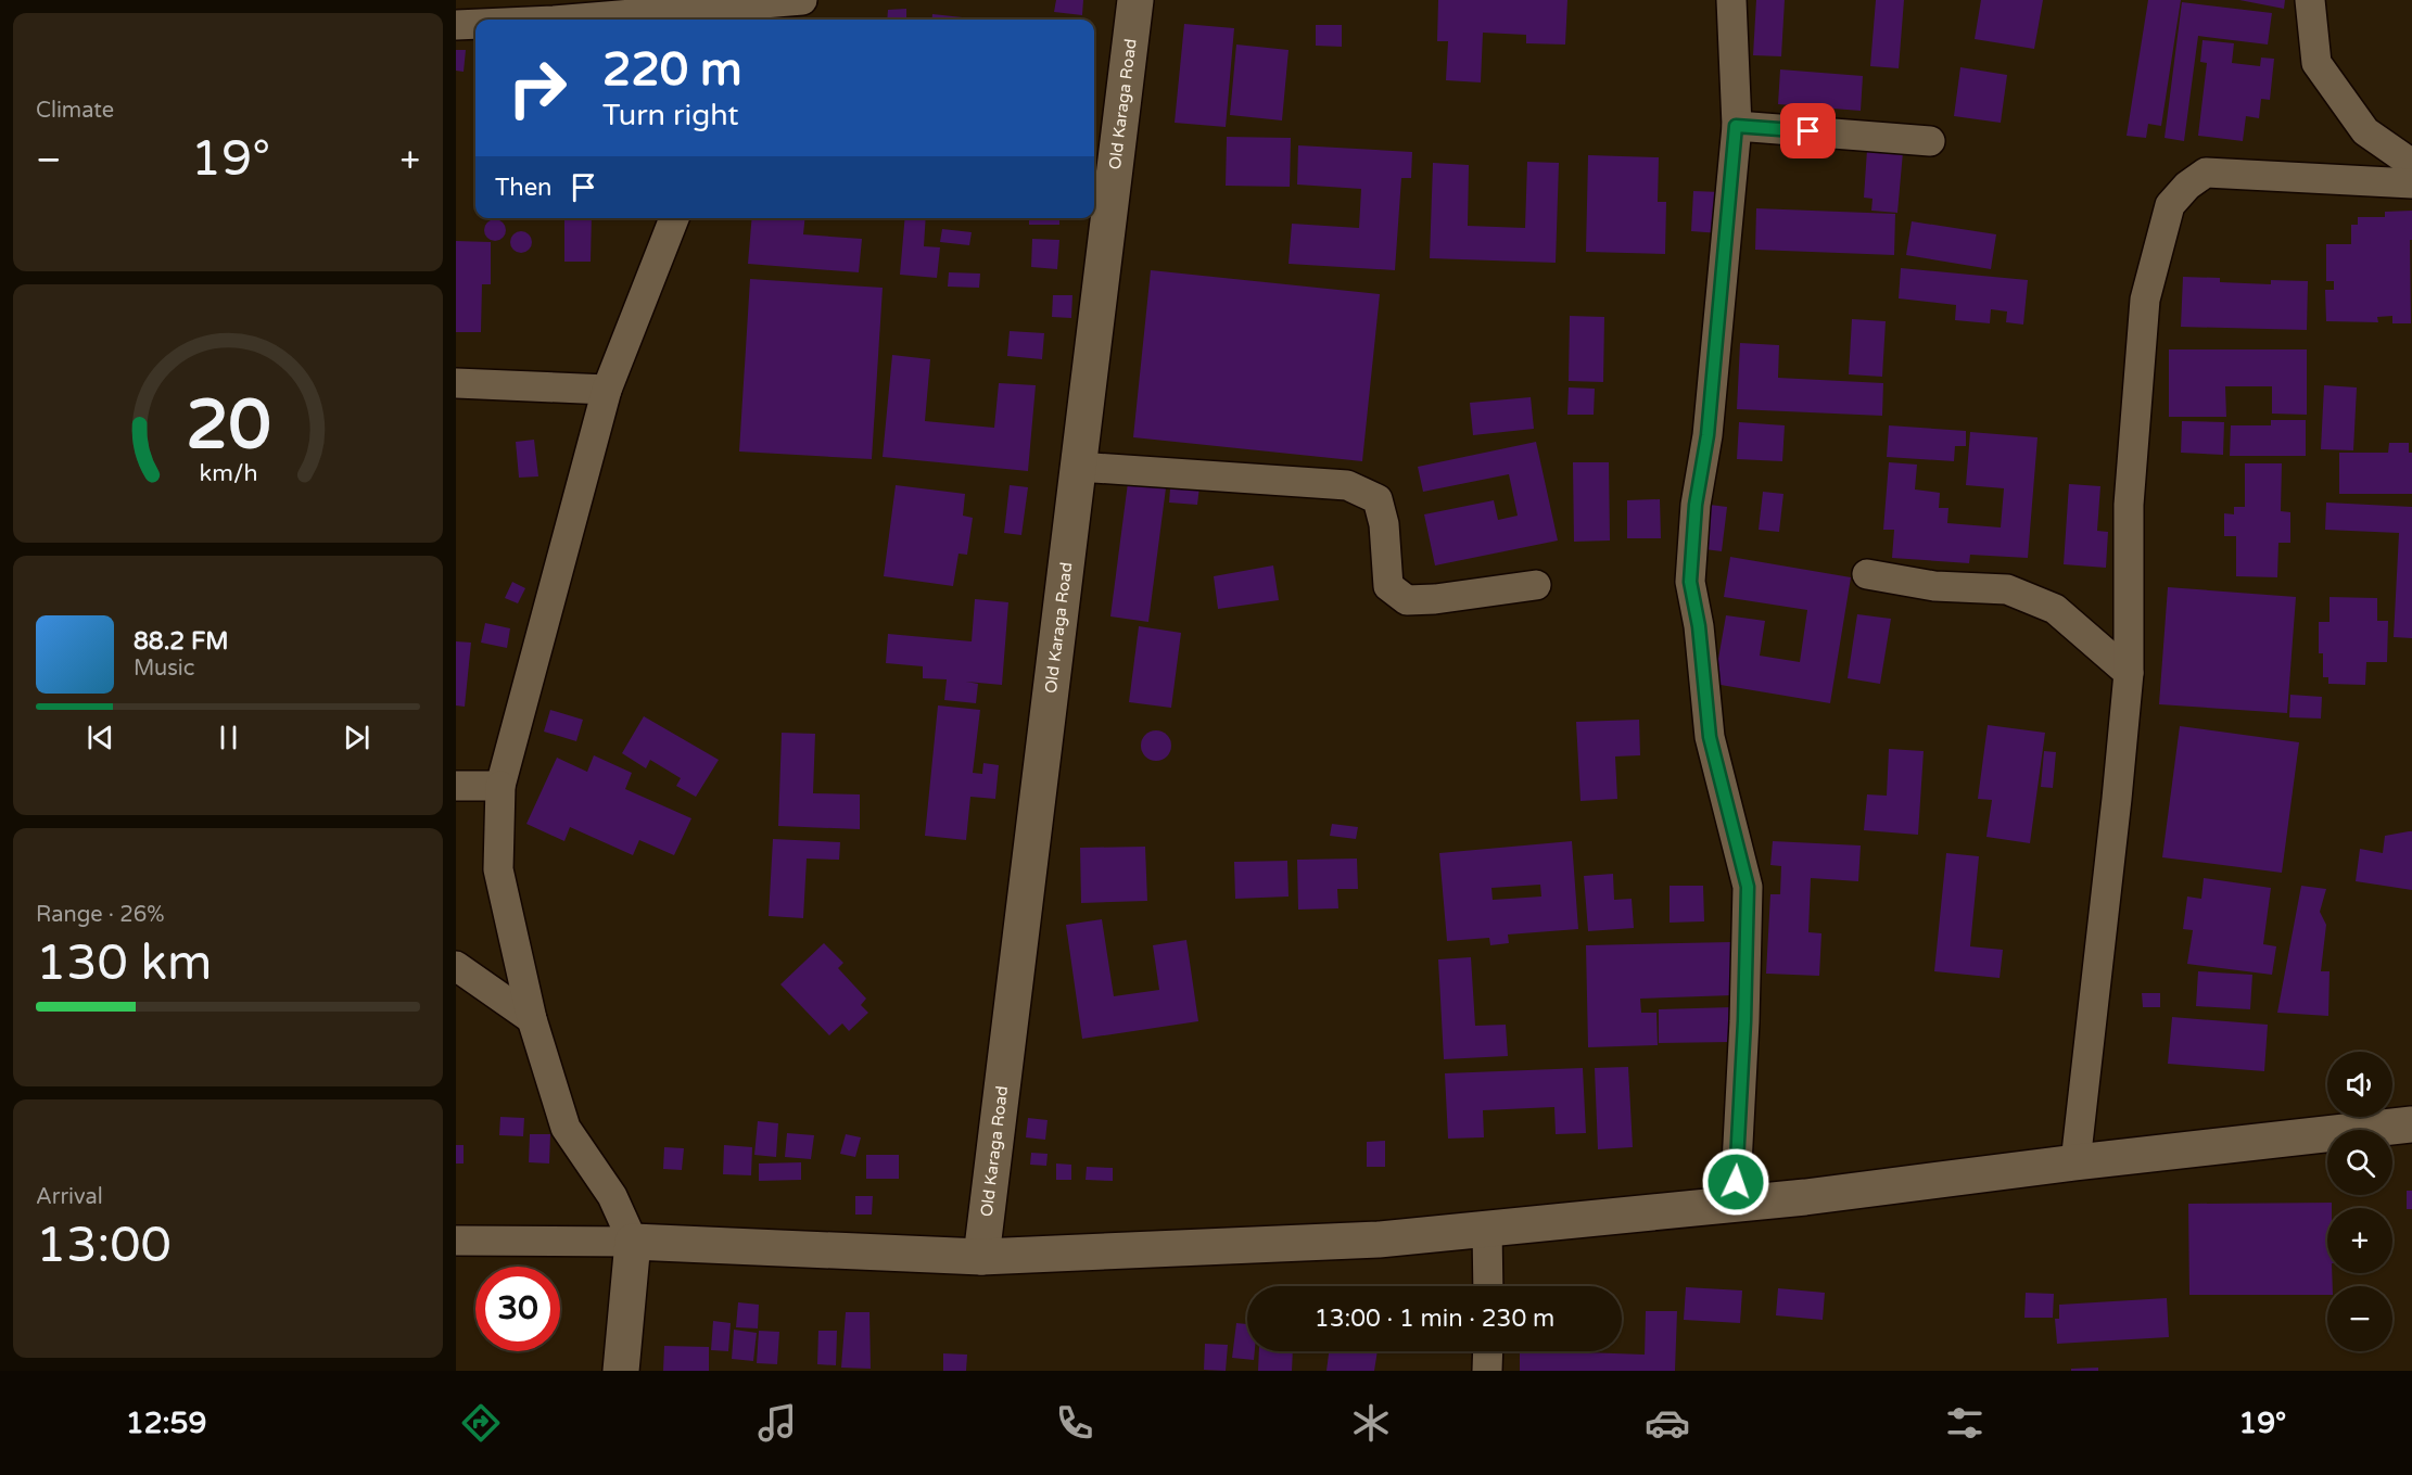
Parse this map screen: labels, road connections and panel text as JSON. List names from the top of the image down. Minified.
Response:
{"streets":{"street":["Old Karaga Road"]},"page":{"tile":["Climate",["Range · 26%","130 km"],["Arrival","13:00"]],"turn":["220 m","Turn right"],"heat":["−","19°","+"],"then":"Then","song":["88.2 FM","Music"],"map_buttons":["+","−"],"limit":"30","trip":"13:00 · 1 min · 230 m","tabs":["12:59","19°"],"gauge":["20","km/h"]}}
